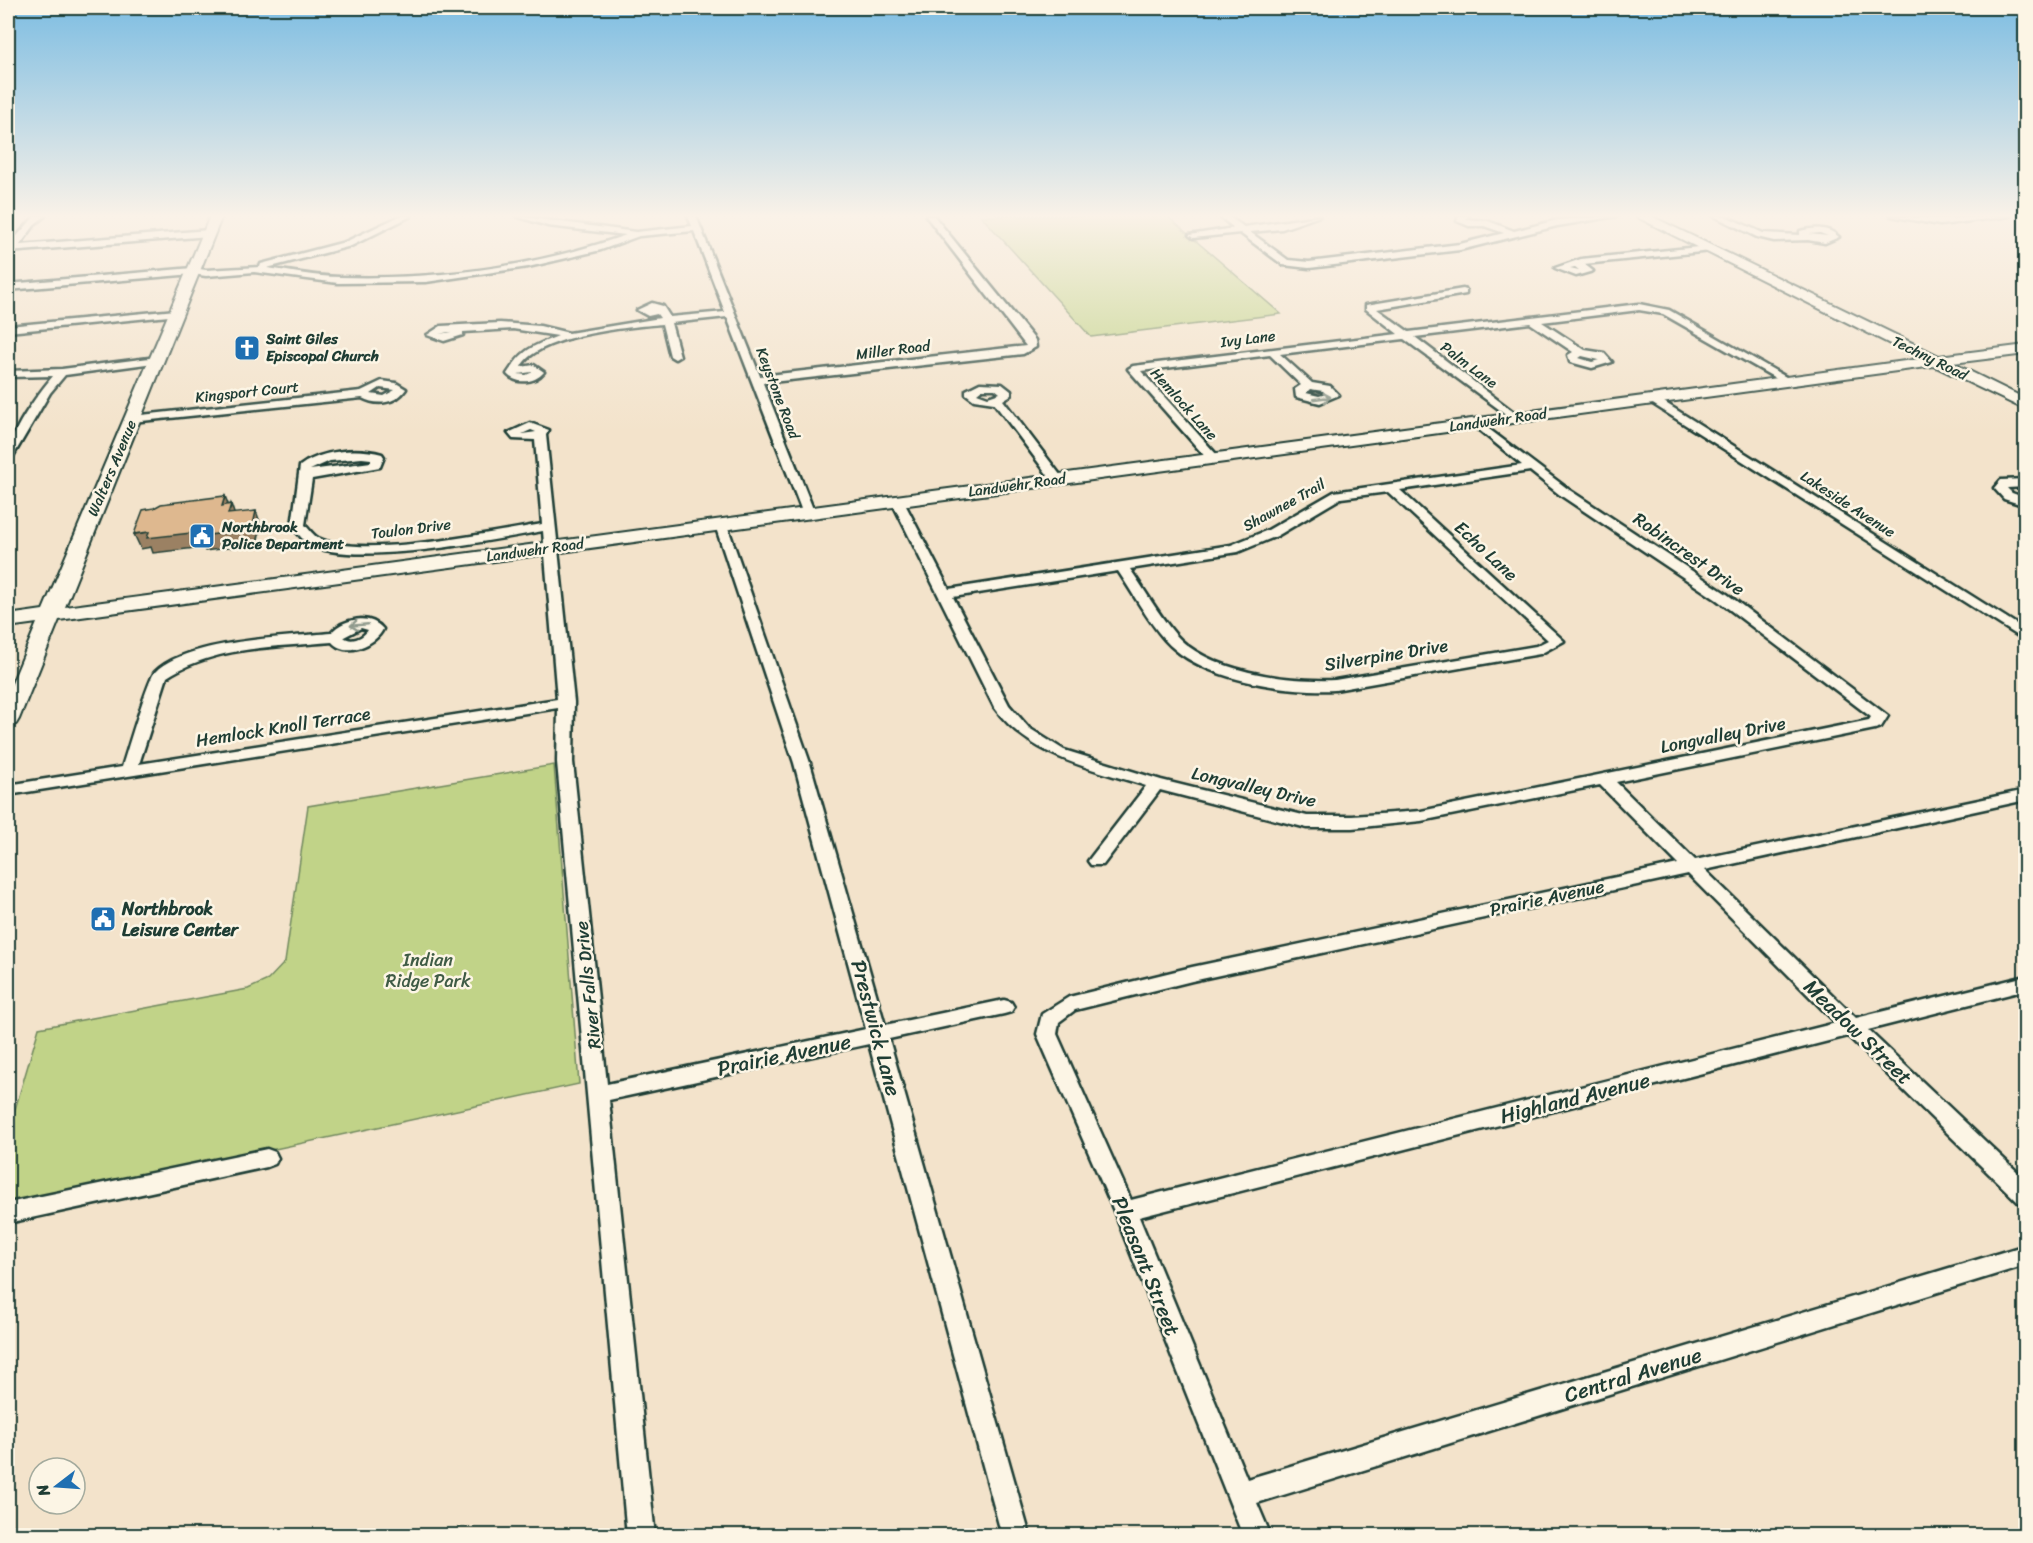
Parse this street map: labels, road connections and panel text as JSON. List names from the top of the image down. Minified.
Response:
{"streets":{"main road":["Techny Road","Landwehr Road","Walters Avenue"],"street":["Ivy Lane","Miller Road","Palm Lane","Kingsport Court","Keystone Road","Hemlock Lane","Lakeside Avenue","Shawnee Trail","Toulon Drive","Echo Lane","Robincrest Drive","Silverpine Drive","Hemlock Knoll Terrace","Longvalley Drive","Prairie Avenue","River Falls Drive","Prestwick Lane","Meadow Street","Highland Avenue","Pleasant Street","Central Avenue"]},"crossings":[["Ivy Lane","Palm Lane"],["Ivy Lane","Hemlock Lane"],["Ivy Lane","Landwehr Road"],["Miller Road","Keystone Road"],["Techny Road","Landwehr Road"],["Palm Lane","Landwehr Road"],["Kingsport Court","Walters Avenue"],["Keystone Road","Landwehr Road"],["Hemlock Lane","Landwehr Road"],["Landwehr Road","Walters Avenue"],["Landwehr Road","Lakeside Avenue"],["Landwehr Road","Robincrest Drive"],["Landwehr Road","Longvalley Drive"],["Landwehr Road","River Falls Drive"],["Landwehr Road","Prestwick Lane"],["Shawnee Trail","Echo Lane"],["Shawnee Trail","Robincrest Drive"],["Shawnee Trail","Silverpine Drive"],["Shawnee Trail","Longvalley Drive"],["Toulon Drive","River Falls Drive"],["Echo Lane","Silverpine Drive"],["Robincrest Drive","Longvalley Drive"],["Hemlock Knoll Terrace","River Falls Drive"],["Longvalley Drive","Meadow Street"],["Prairie Avenue","River Falls Drive"],["Prairie Avenue","Prestwick Lane"],["Prairie Avenue","Meadow Street"],["Prairie Avenue","Pleasant Street"],["Meadow Street","Highland Avenue"],["Highland Avenue","Pleasant Street"],["Pleasant Street","Central Avenue"]],"parks":["Indian Ridge Park"],"places":{"church":["Saint Giles Episcopal Church"],"public building":["Northbrook Police Department","Northbrook Leisure Center"]},"north":"left"}
